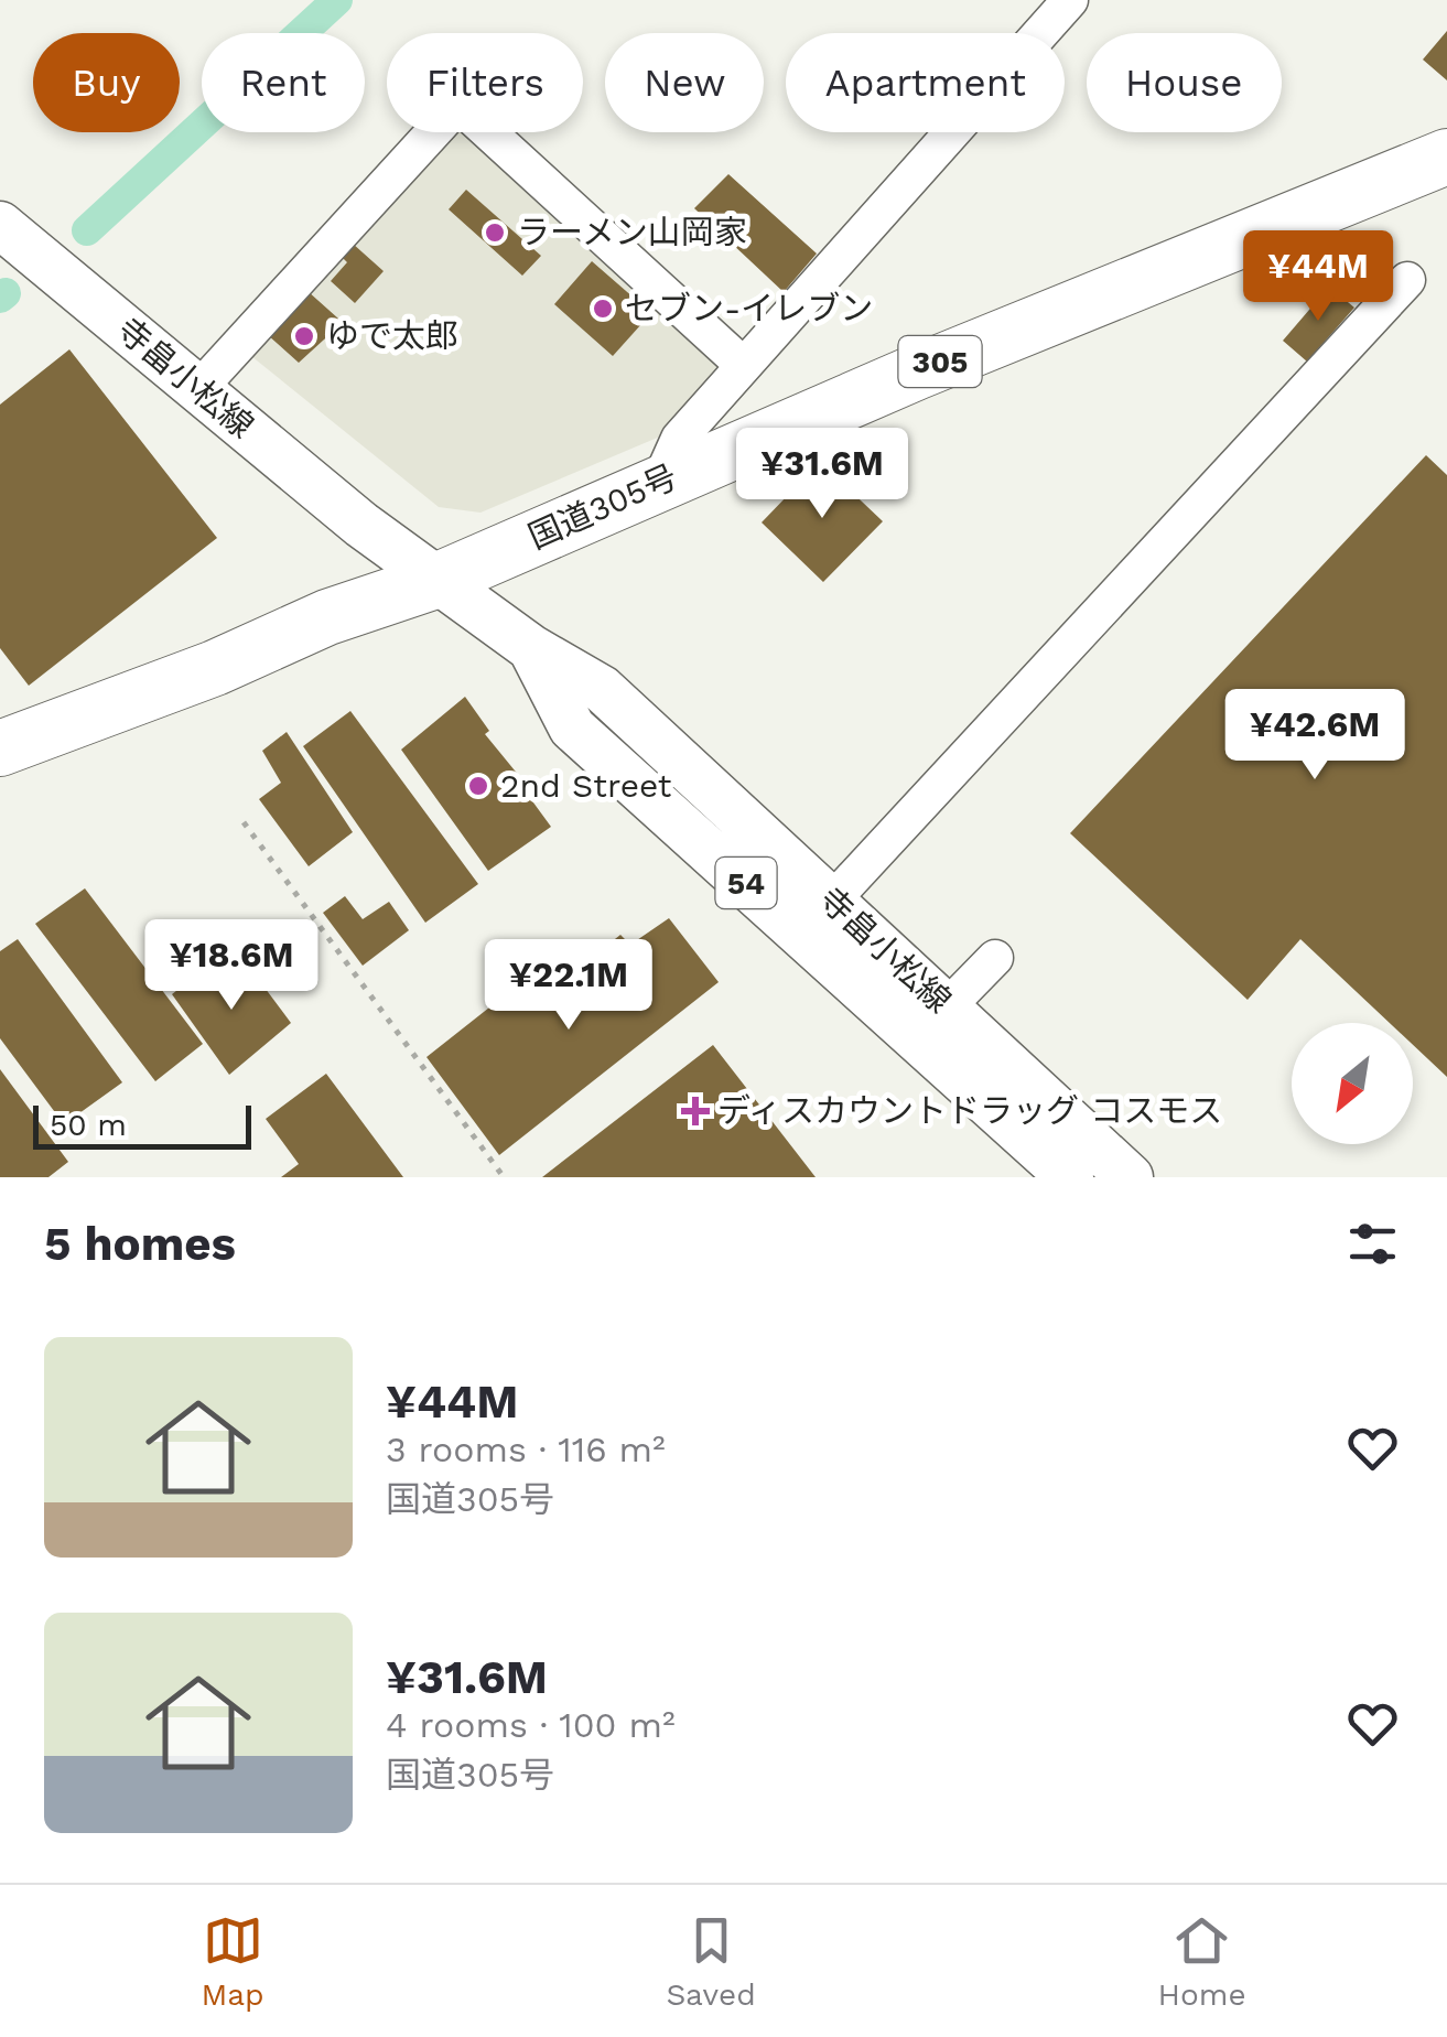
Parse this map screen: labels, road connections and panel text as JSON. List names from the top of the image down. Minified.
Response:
{"streets":{"highway":["305","国道305号"],"main road":["寺畠小松線","54"]},"crossings":[["寺畠小松線","国道305号"]],"places":{"other":["ラーメン山岡家","セブン-イレブン","ゆで太郎","2nd Street"],"health":["ディスカウントドラッグ コスモス"]},"scale_bar":"50 m","north":"bottom left","page":{"chip":["Buy","Rent","Filters","New","Apartment","House"],"price":["¥44M","¥31.6M","¥42.6M","¥18.6M","¥22.1M"],"scale":"50 m","heading":"5 homes","list":[{"name":"¥44M","note":"3 rooms · 116 m² · 国道305号"},{"name":"¥31.6M","note":"4 rooms · 100 m² · 国道305号"}],"tabs":["Map","Saved","Home"]}}
